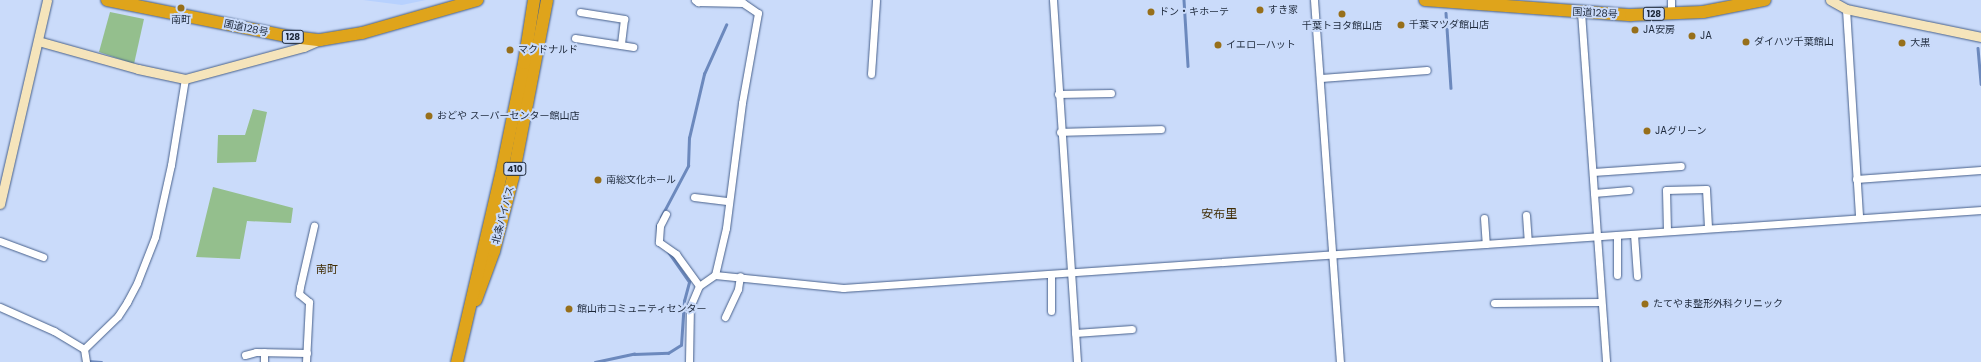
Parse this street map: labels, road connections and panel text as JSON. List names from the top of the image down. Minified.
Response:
{"streets":{"highway":["国道128号","128","410","北条バイパス"]},"districts":["安布里","南町"],"places":["南町","すき家","ドン・キホーテ","千葉トヨタ館山店","千葉マツダ館山店","JA安房","JA","ダイハツ千葉館山","大黒","イエローハット","マクドナルド","おどや スーパーセンター館山店","JAグリーン","南総文化ホール","たてやま整形外科クリニック","館山市コミュニティセンター"]}
